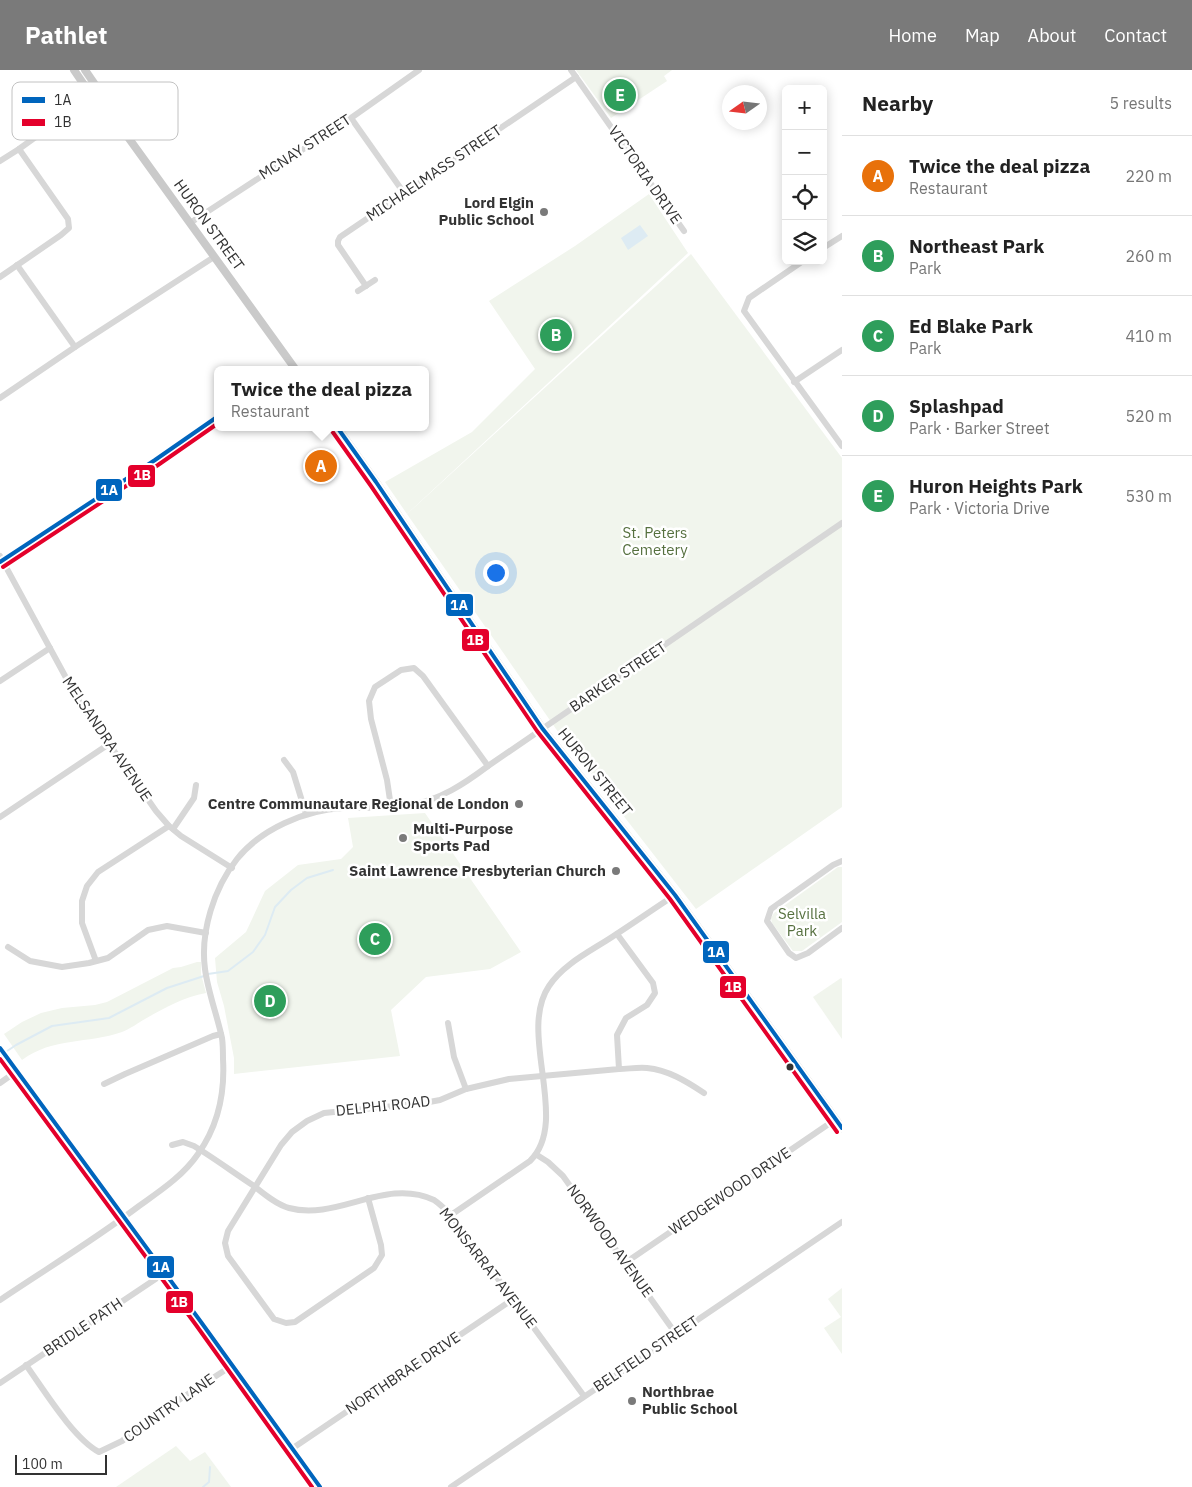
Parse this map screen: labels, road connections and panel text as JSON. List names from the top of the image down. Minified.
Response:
{"streets":{"main road":["HURON STREET"],"street":["MCNAY STREET","MICHAELMASS STREET","VICTORIA DRIVE","BARKER STREET","MELSANDRA AVENUE","DELPHI ROAD","WEDGEWOOD DRIVE","NORWOOD AVENUE","MONSARRAT AVENUE","BRIDLE PATH","BELFIELD STREET","NORTHBRAE DRIVE","COUNTRY LANE"]},"crossings":[["MCNAY STREET","HURON STREET"],["MICHAELMASS STREET","VICTORIA DRIVE"],["HURON STREET","BARKER STREET"],["HURON STREET","WEDGEWOOD DRIVE"],["BARKER STREET","MELSANDRA AVENUE"],["BARKER STREET","MONSARRAT AVENUE"],["DELPHI ROAD","MONSARRAT AVENUE"],["WEDGEWOOD DRIVE","NORWOOD AVENUE"],["NORWOOD AVENUE","BELFIELD STREET"],["MONSARRAT AVENUE","BELFIELD STREET"],["MONSARRAT AVENUE","NORTHBRAE DRIVE"],["BRIDLE PATH","COUNTRY LANE"]],"parks":["St. Peters Cemetery","Selvilla Park"],"places":["Lord Elgin Public School","Centre Communautare Regional de London","Multi-Purpose Sports Pad","Saint Lawrence Presbyterian Church","Northbrae Public School"],"lines":["transit line 1A","transit line 1B"],"legend":["1A","1B"],"scale_bar":"100 m","north":"left","page":{"header":"Pathlet","nav":["Home","Map","About","Contact"],"heading":["Nearby","5 results"],"pins":["E","B","A","C","D"],"map_buttons":["+","−"],"list":[{"mark":"A","name":"Twice the deal pizza","note":"Restaurant","value":"220 m"},{"mark":"B","name":"Northeast Park","note":"Park","value":"260 m"},{"mark":"C","name":"Ed Blake Park","note":"Park","value":"410 m"},{"mark":"D","name":"Splashpad","note":"Park · Barker Street","value":"520 m"},{"mark":"E","name":"Huron Heights Park","note":"Park · Victoria Drive","value":"530 m"}],"popup":["Twice the deal pizza","Restaurant"],"scale":"100 m"}}
